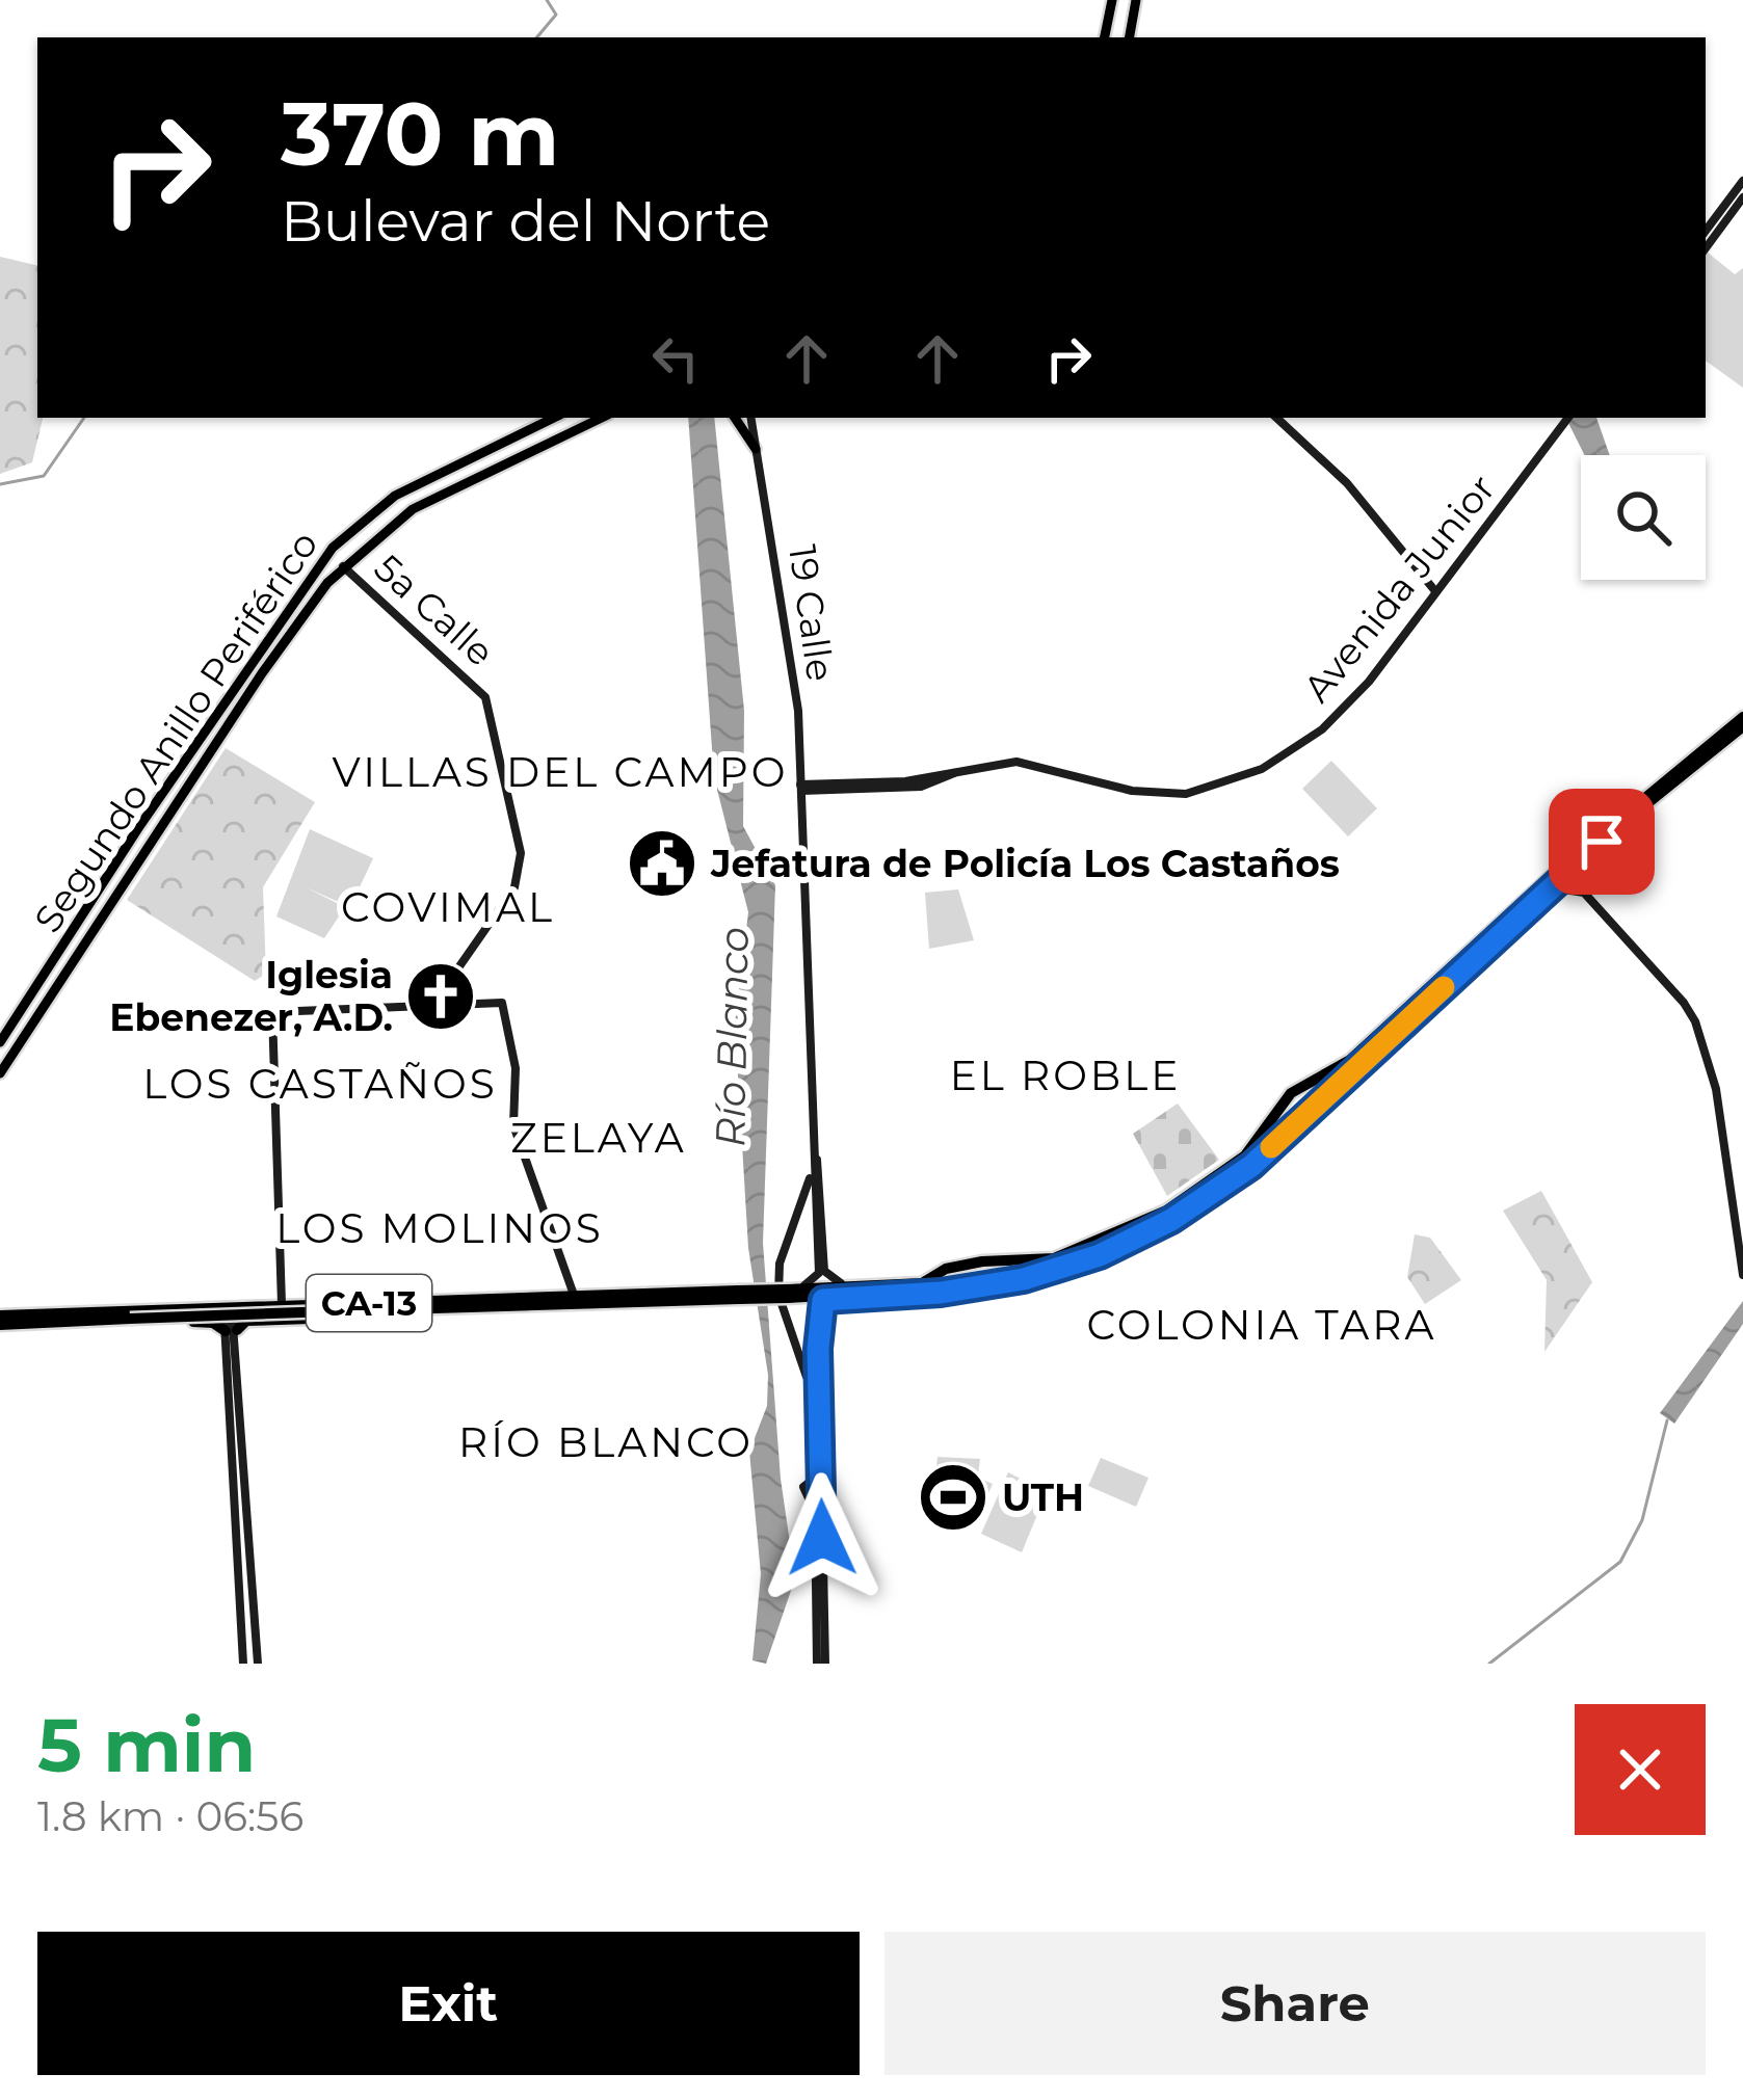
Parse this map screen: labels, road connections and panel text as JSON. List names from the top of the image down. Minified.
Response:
{"streets":{"highway":["CA-13"],"main road":["Avenida Junior","5a Calle","19 Calle","Segundo Anillo Periférico"]},"crossings":[["Avenida Junior","19 Calle"],["5a Calle","Segundo Anillo Periférico"],["19 Calle","CA-13"]],"districts":["VILLAS DEL CAMPO","COVIMAL","EL ROBLE","LOS CASTAÑOS","ZELAYA","LOS MOLINOS","COLONIA TARA","RÍO BLANCO"],"water":["Río Blanco"],"places":{"public building":["Jefatura de Policía Los Castaños"],"church":["Iglesia Ebenezer, A.D."],"sports":["UTH"]},"page":{"turn":["370 m","Bulevar del Norte"],"heading":["5 min","1.8 km · 06:56"],"buttons":["Exit","Share"]}}
